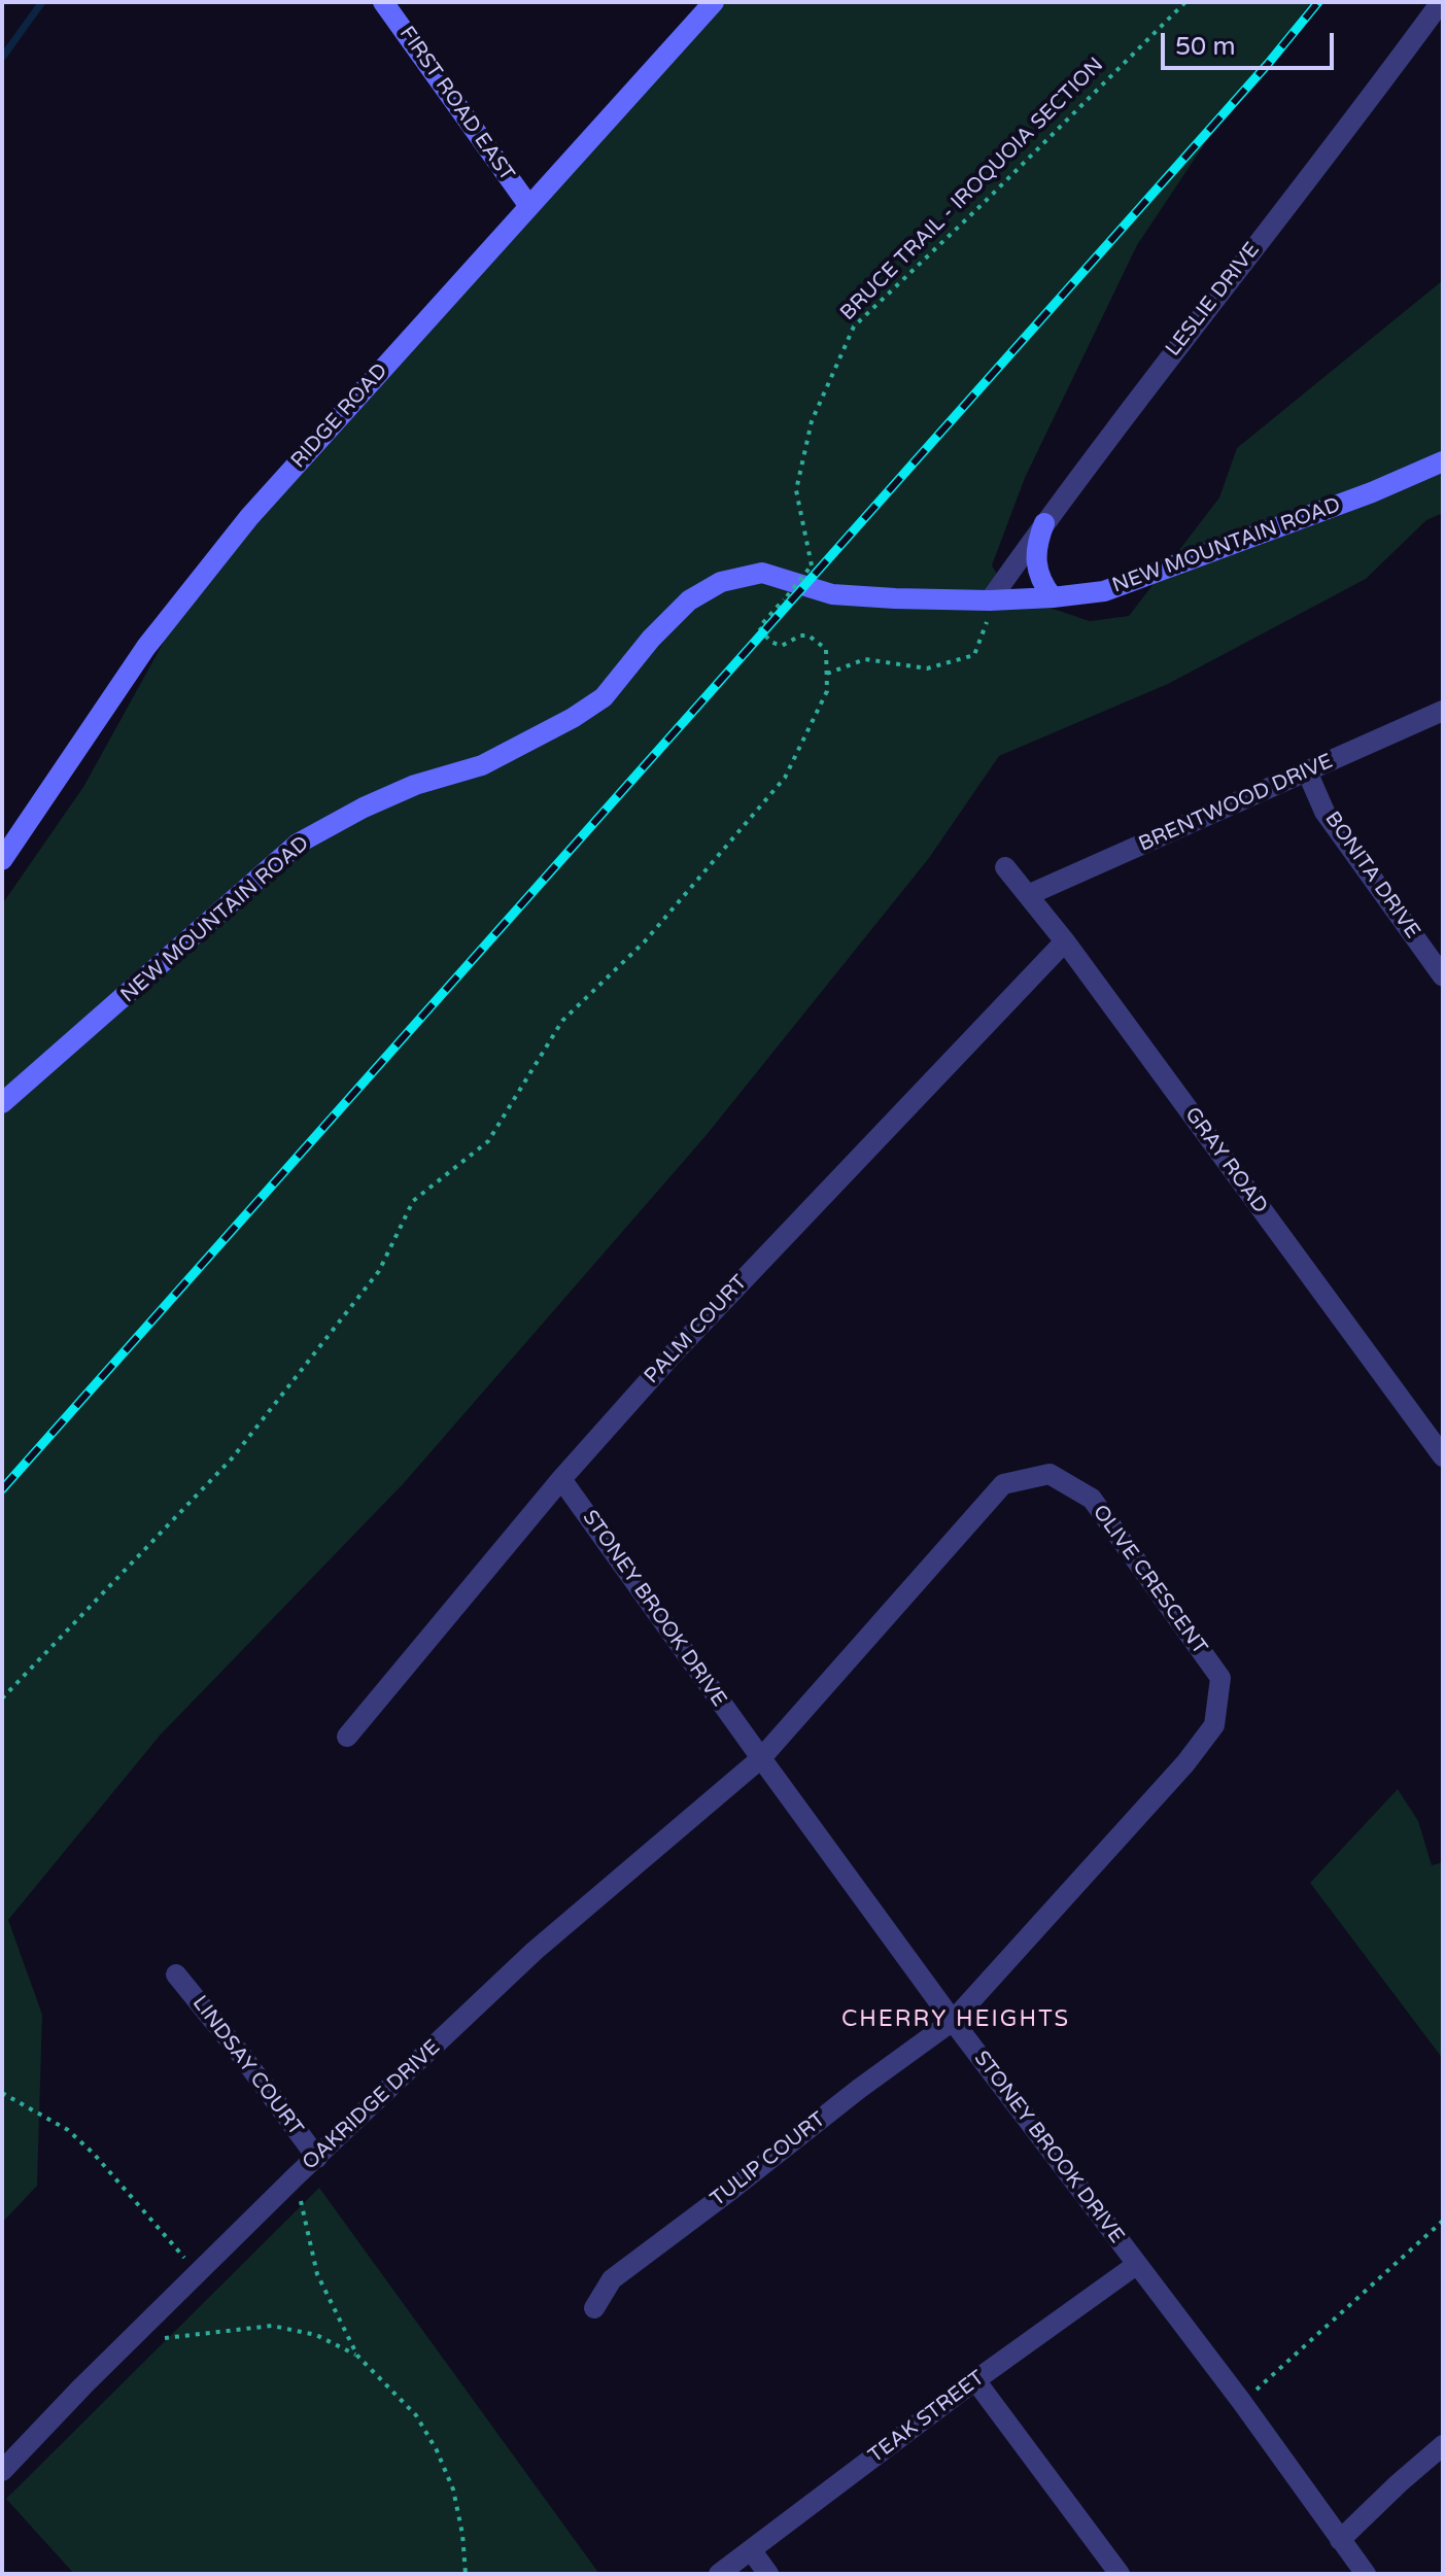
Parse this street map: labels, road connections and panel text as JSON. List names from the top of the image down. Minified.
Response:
{"streets":{"main road":["FIRST ROAD EAST","RIDGE ROAD","NEW MOUNTAIN ROAD"],"street":["LESLIE DRIVE","BRENTWOOD DRIVE","BONITA DRIVE","GRAY ROAD","PALM COURT","OLIVE CRESCENT","STONEY BROOK DRIVE","LINDSAY COURT","OAKRIDGE DRIVE","TULIP COURT","TEAK STREET"],"path":["BRUCE TRAIL - IROQUOIA SECTION"]},"crossings":[["FIRST ROAD EAST","RIDGE ROAD"],["LESLIE DRIVE","NEW MOUNTAIN ROAD"],["BRENTWOOD DRIVE","BONITA DRIVE"],["BRENTWOOD DRIVE","GRAY ROAD"],["GRAY ROAD","PALM COURT"],["PALM COURT","STONEY BROOK DRIVE"],["OLIVE CRESCENT","STONEY BROOK DRIVE"],["OLIVE CRESCENT","OAKRIDGE DRIVE"],["OLIVE CRESCENT","TULIP COURT"],["STONEY BROOK DRIVE","OAKRIDGE DRIVE"],["STONEY BROOK DRIVE","TULIP COURT"],["STONEY BROOK DRIVE","TEAK STREET"],["LINDSAY COURT","OAKRIDGE DRIVE"]],"districts":["CHERRY HEIGHTS"],"scale_bar":"50 m"}
